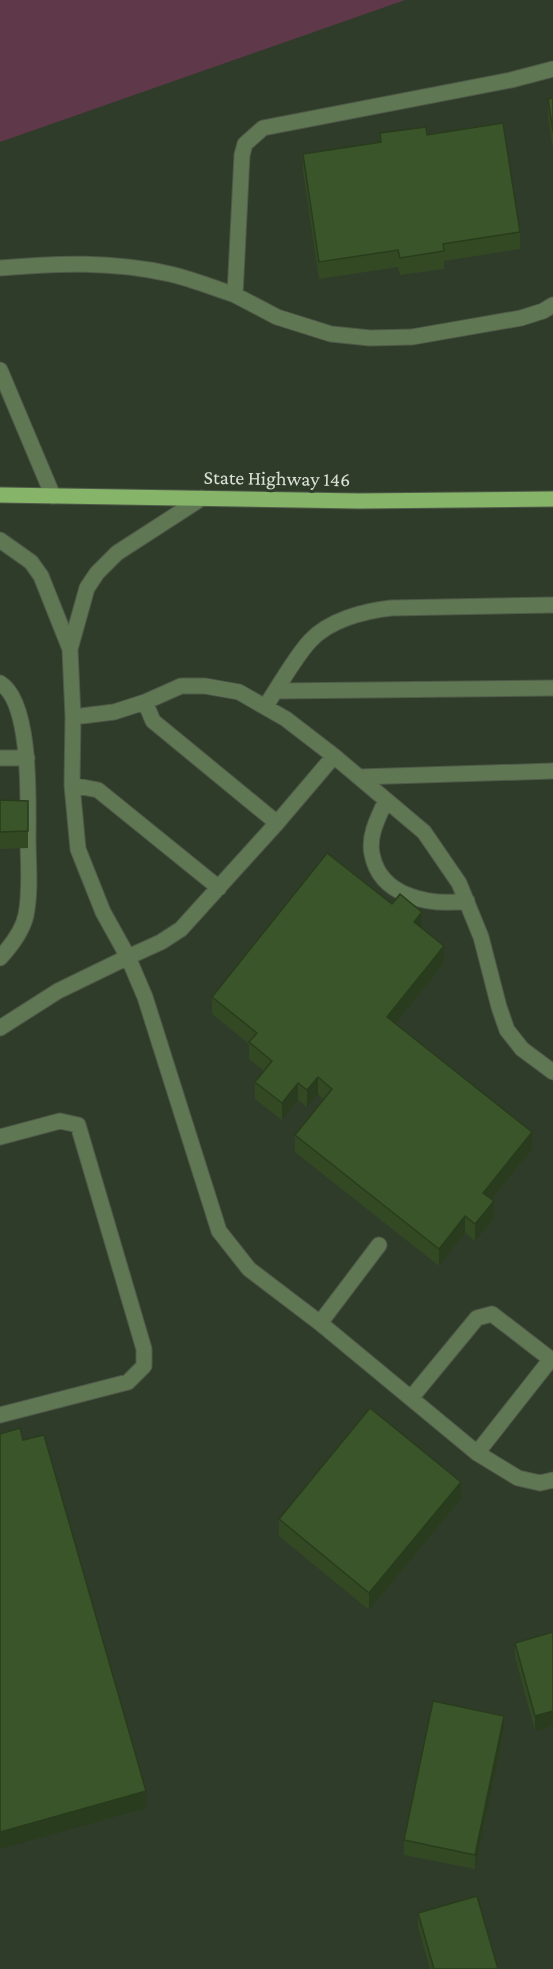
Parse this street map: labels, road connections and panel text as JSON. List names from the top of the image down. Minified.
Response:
{"streets":{"main road":["State Highway 146"]}}
